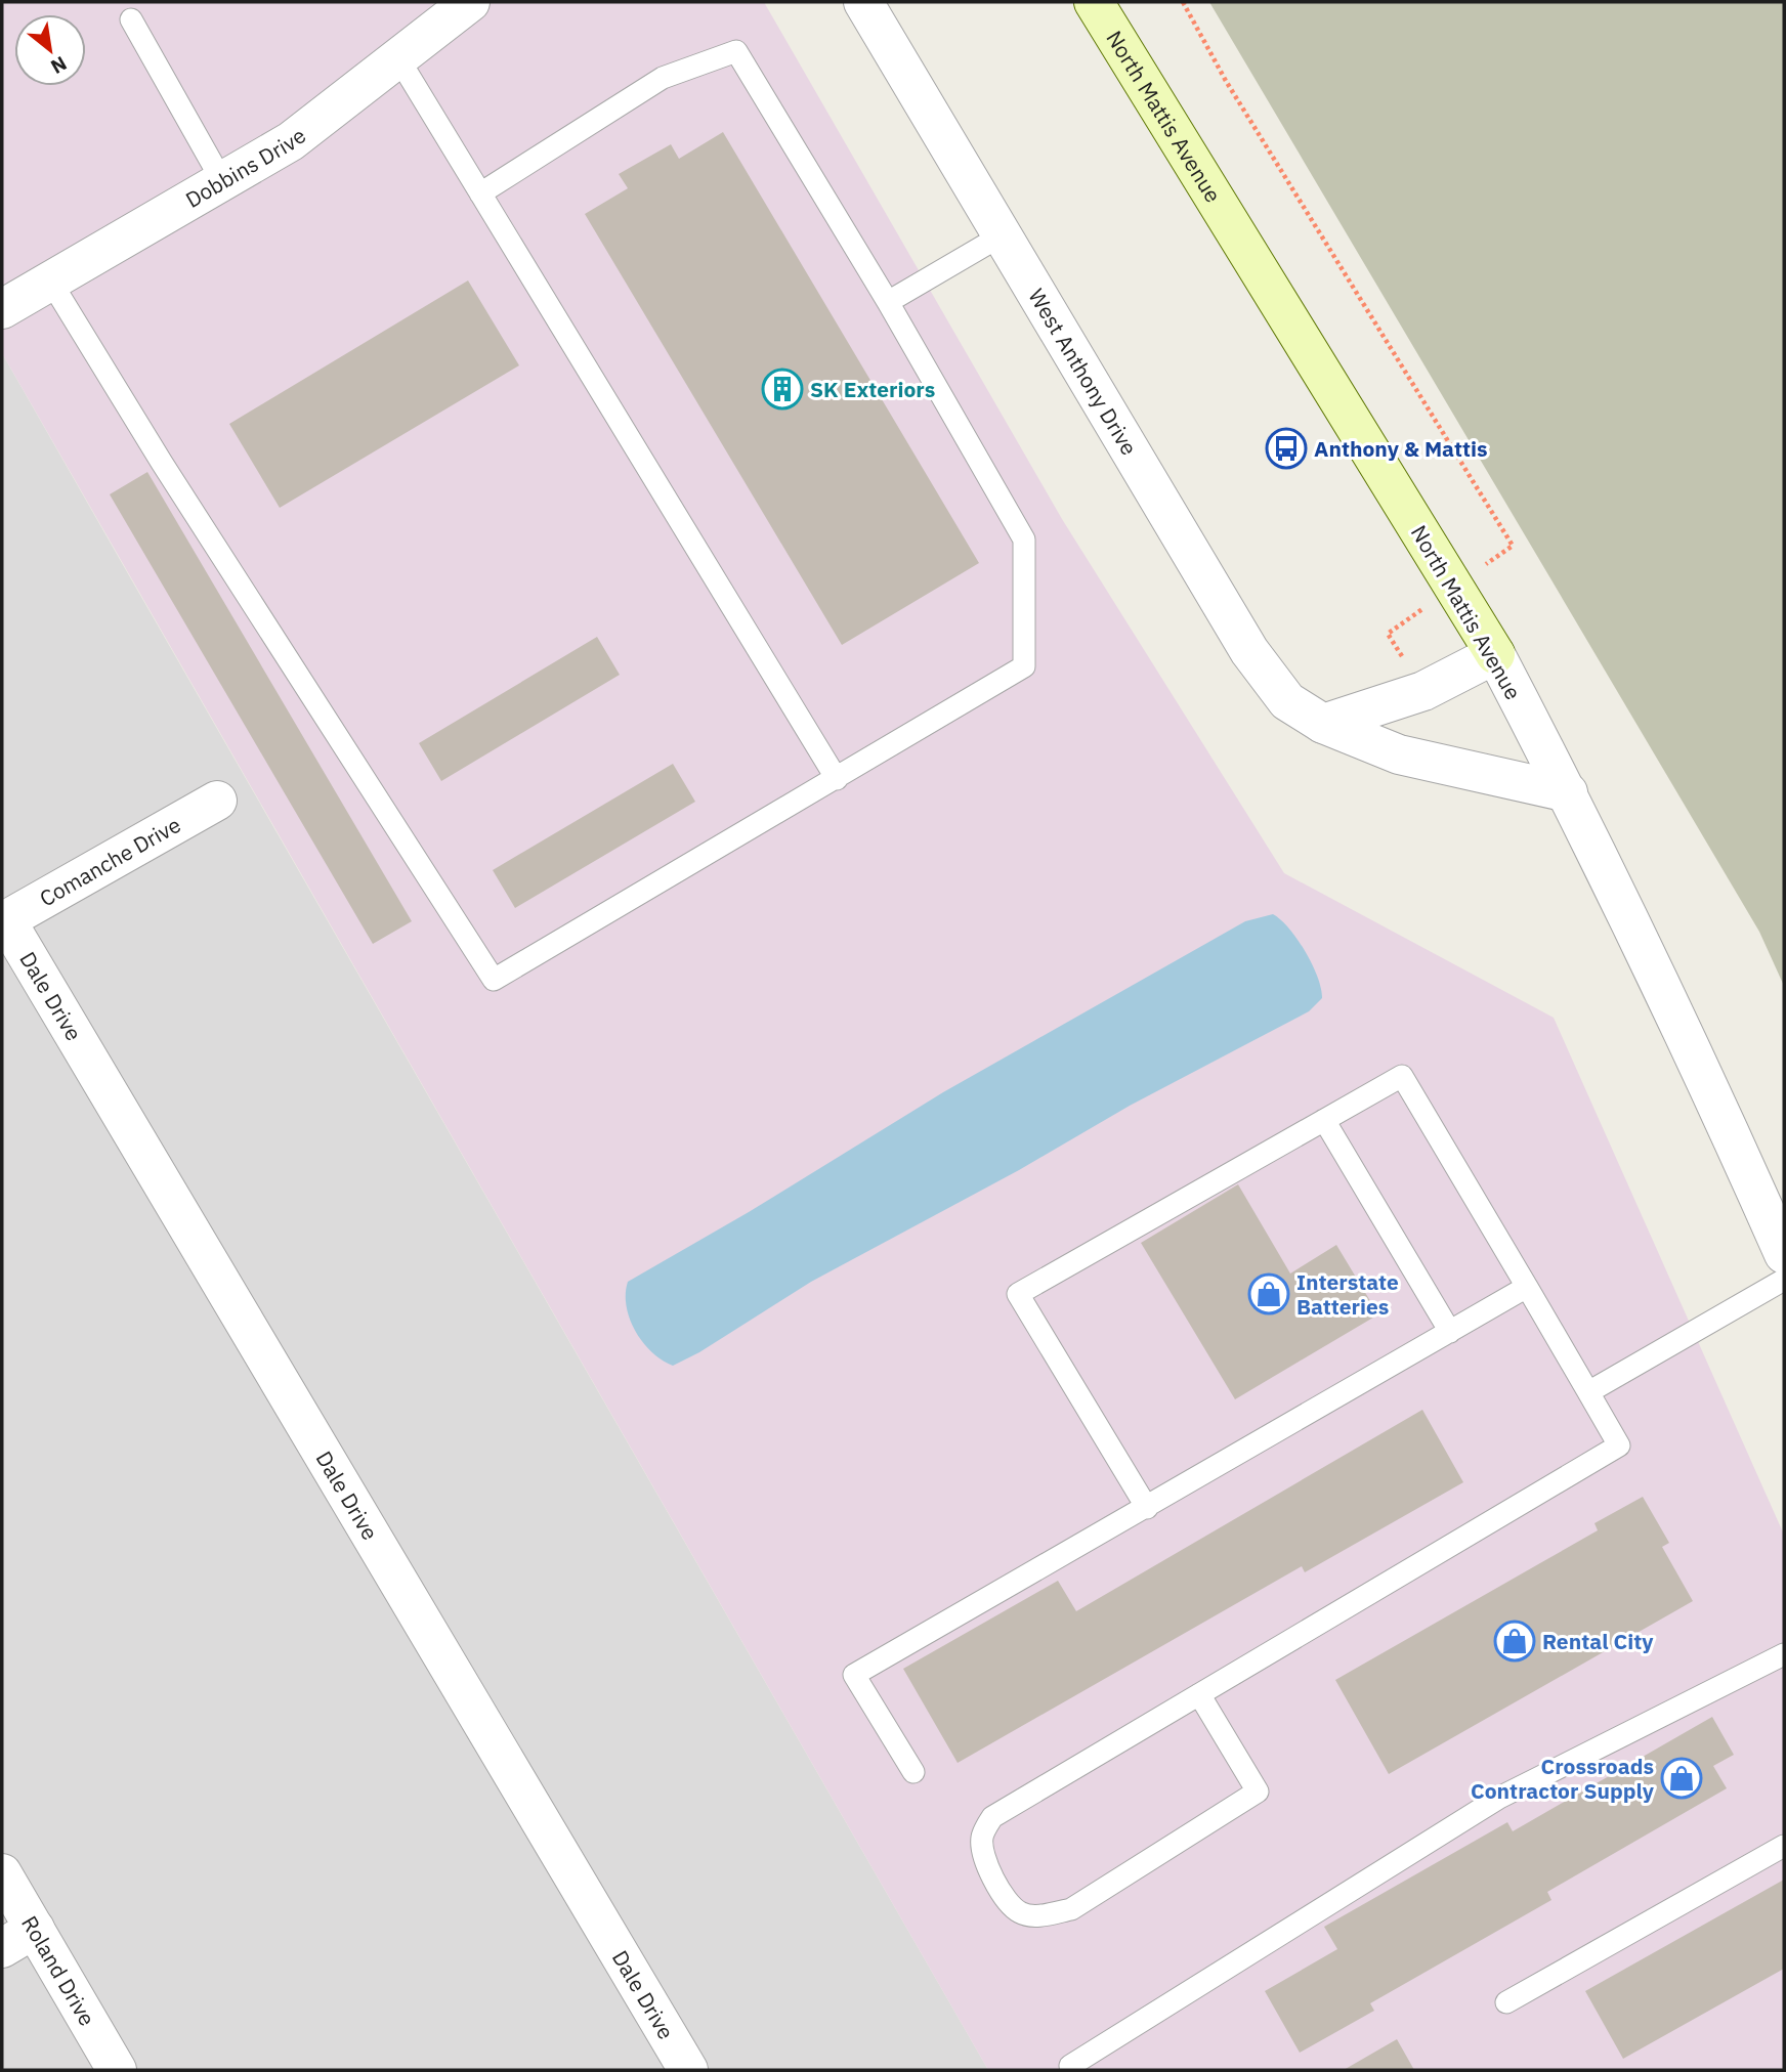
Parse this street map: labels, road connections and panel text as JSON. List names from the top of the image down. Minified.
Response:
{"streets":{"main road":["North Mattis Avenue"],"street":["Dobbins Drive","West Anthony Drive","Comanche Drive","Dale Drive","Roland Drive"]},"crossings":[["North Mattis Avenue","West Anthony Drive"],["Comanche Drive","Dale Drive"]],"places":{"building":["SK Exteriors"],"bus stop":["Anthony & Mattis"],"shop":["Interstate Batteries","Rental City","Crossroads Contractor Supply"]},"north":"bottom right"}
